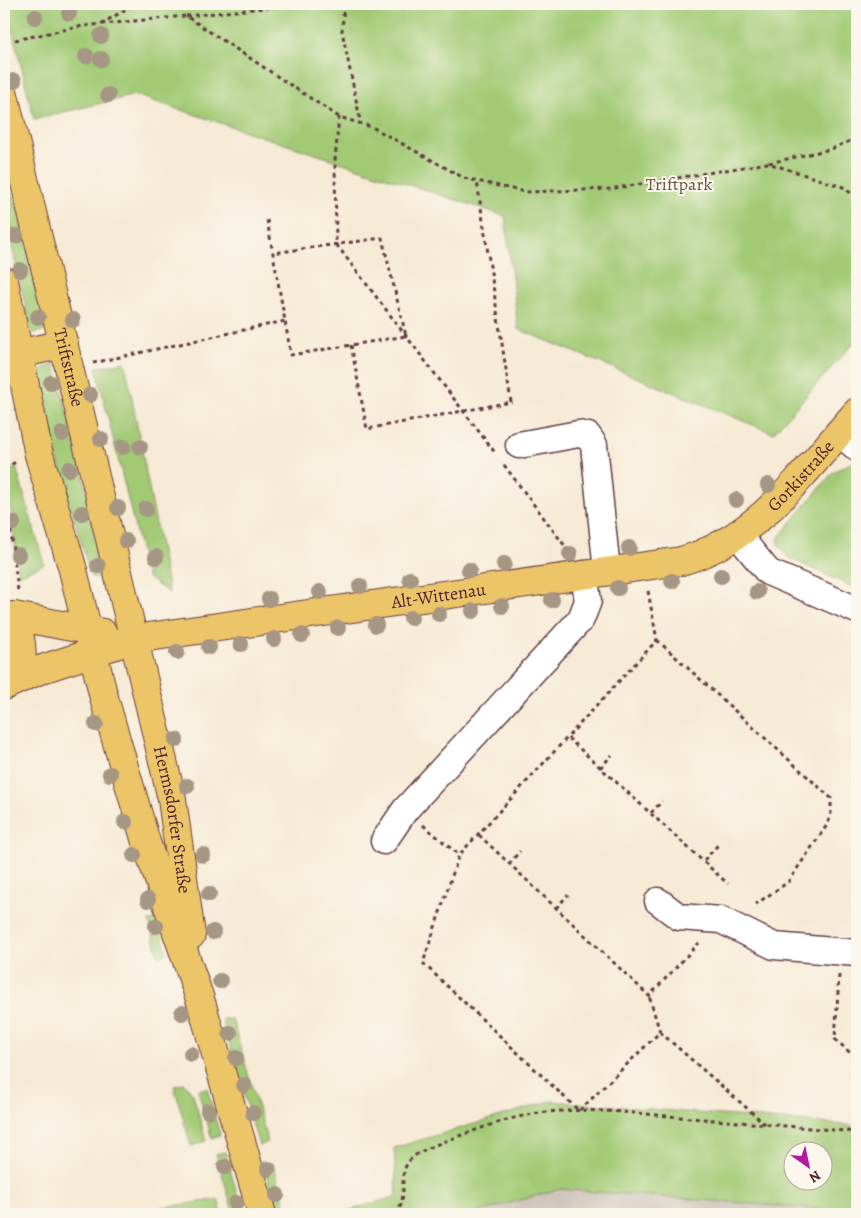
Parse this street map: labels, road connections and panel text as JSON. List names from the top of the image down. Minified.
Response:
{"streets":{"main road":["Triftstraße","Gorkistraße","Alt-Wittenau","Hermsdorfer Straße"]},"crossings":[["Triftstraße","Alt-Wittenau"],["Triftstraße","Hermsdorfer Straße"],["Gorkistraße","Alt-Wittenau"],["Alt-Wittenau","Hermsdorfer Straße"]],"parks":["Triftpark"],"north":"bottom right"}
